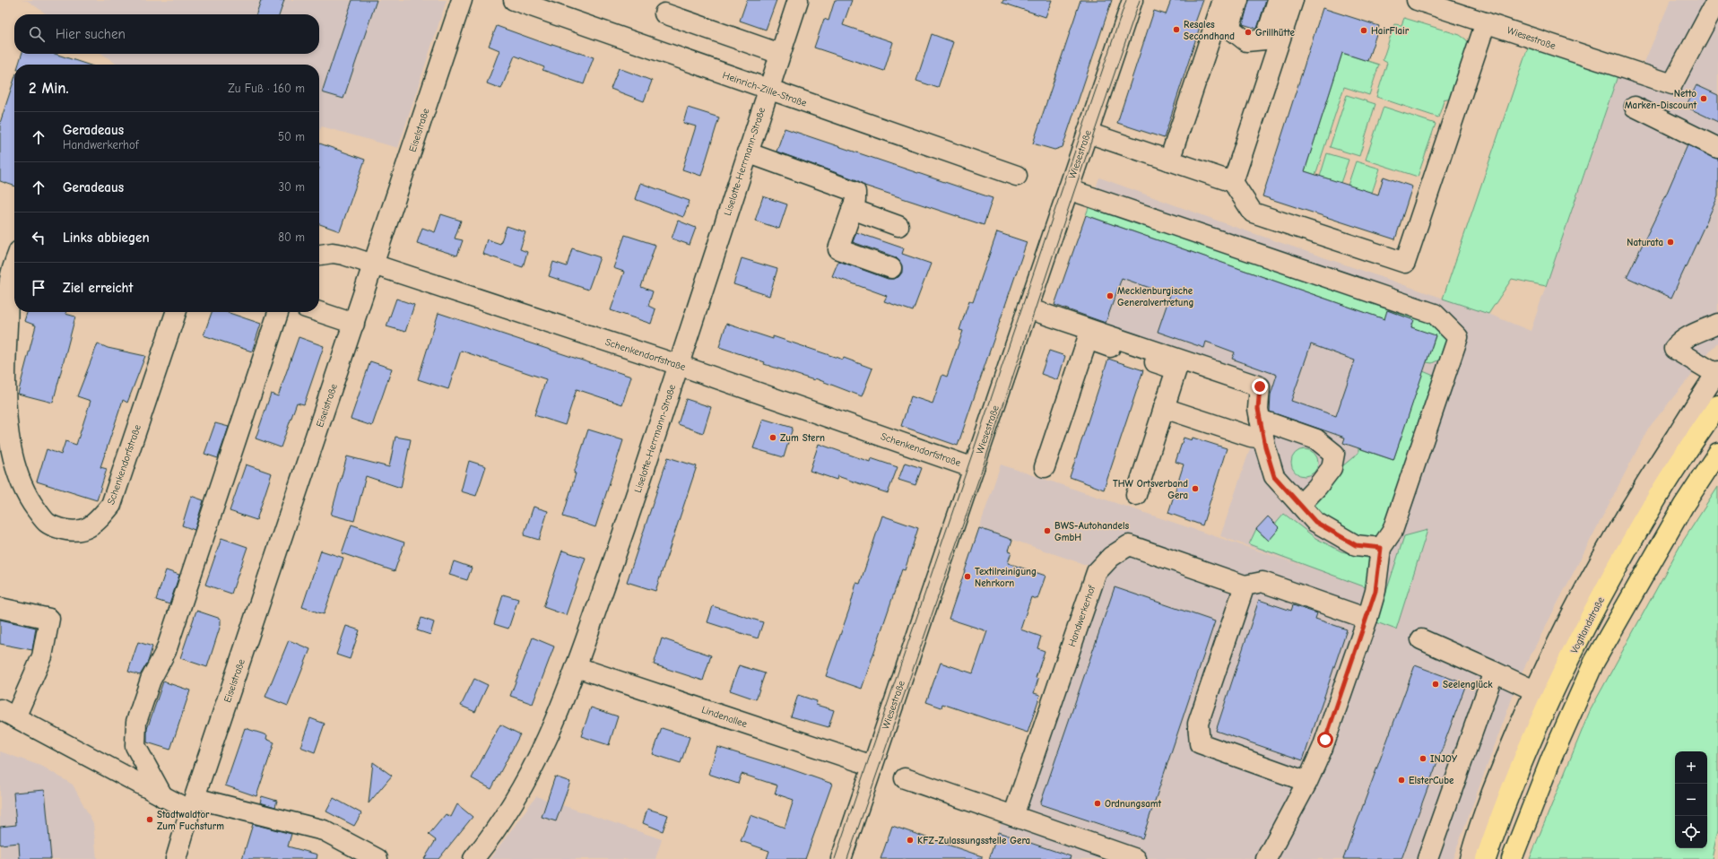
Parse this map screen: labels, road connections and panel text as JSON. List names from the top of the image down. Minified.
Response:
{"streets":{"main road":["Vogtlandstraße"],"street":["Wiesestraße","Heinrich-Zille-Straße","Eiselstraße","Liselotte-Herrmann-Straße","Schenkendorfstraße","Handwerkerhof","Lindenallee"]},"crossings":[["Wiesestraße","Schenkendorfstraße"],["Wiesestraße","Lindenallee"],["Heinrich-Zille-Straße","Liselotte-Herrmann-Straße"],["Eiselstraße","Schenkendorfstraße"],["Liselotte-Herrmann-Straße","Schenkendorfstraße"],["Liselotte-Herrmann-Straße","Lindenallee"]],"places":["Resales Secondhand","HairFlair","Grillhütte","Netto Marken-Discount","Naturata","Mecklenburgische Generalvertretung","Zum Stern","THW Ortsverband Gera","BWS-Autohandels GmbH","Textilreinigung Nehrkorn","Seelenglück","INJOY","ElsterCube","Ordnungsamt","Stadtwaldtor Zum Fuchsturm","KFZ-Zulassungsstelle Gera"],"page":{"search":"Hier suchen","heading":["2 Min.","Zu Fuß · 160 m"],"list":[["Geradeaus","Handwerkerhof","50 m"],["Geradeaus","30 m"],["Links abbiegen","80 m"],"Ziel erreicht"],"map_buttons":["+","−"]}}
